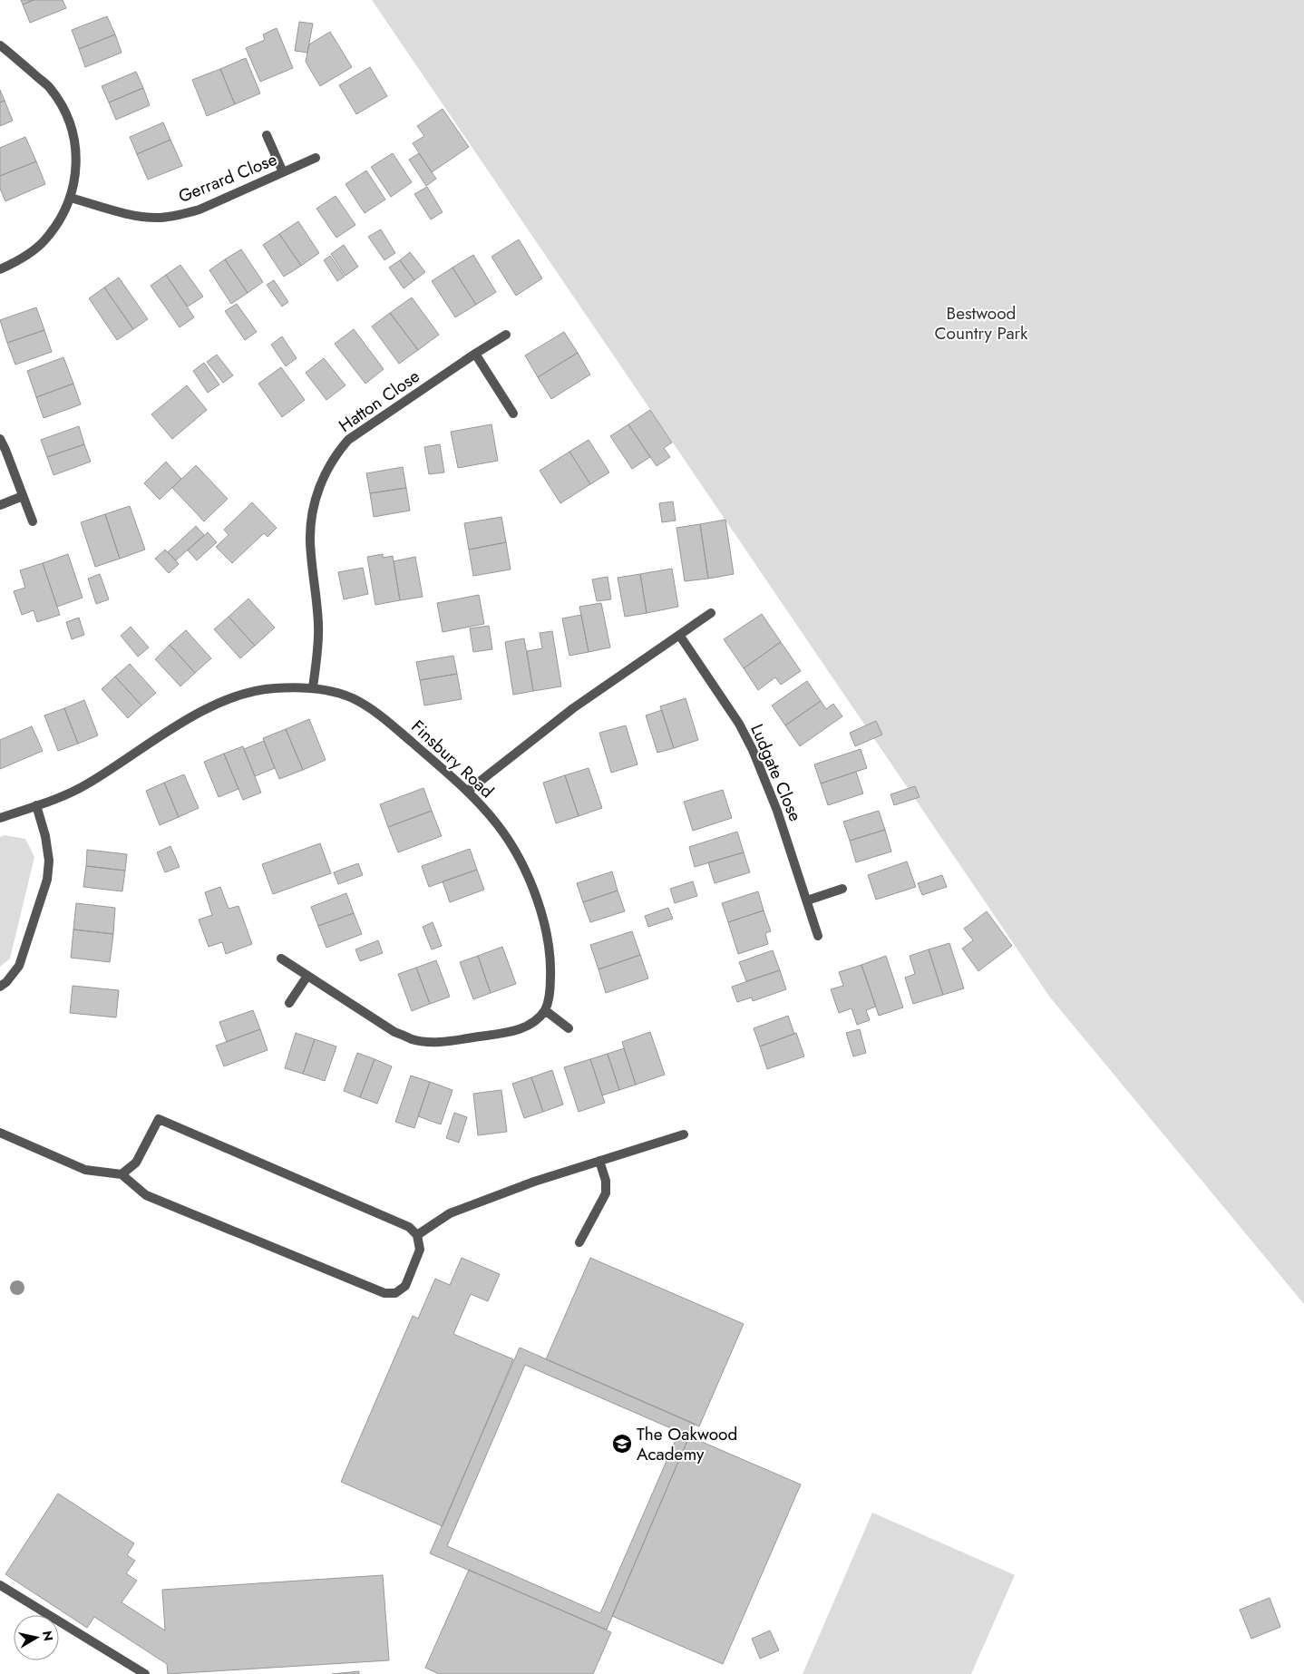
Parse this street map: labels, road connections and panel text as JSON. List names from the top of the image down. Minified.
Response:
{"streets":{"street":["Gerrard Close","Hatton Close","Finsbury Road","Ludgate Close"]},"crossings":[["Hatton Close","Finsbury Road"]],"parks":["Bestwood Country Park"],"places":{"school or university":["The Oakwood Academy"]},"north":"right"}
